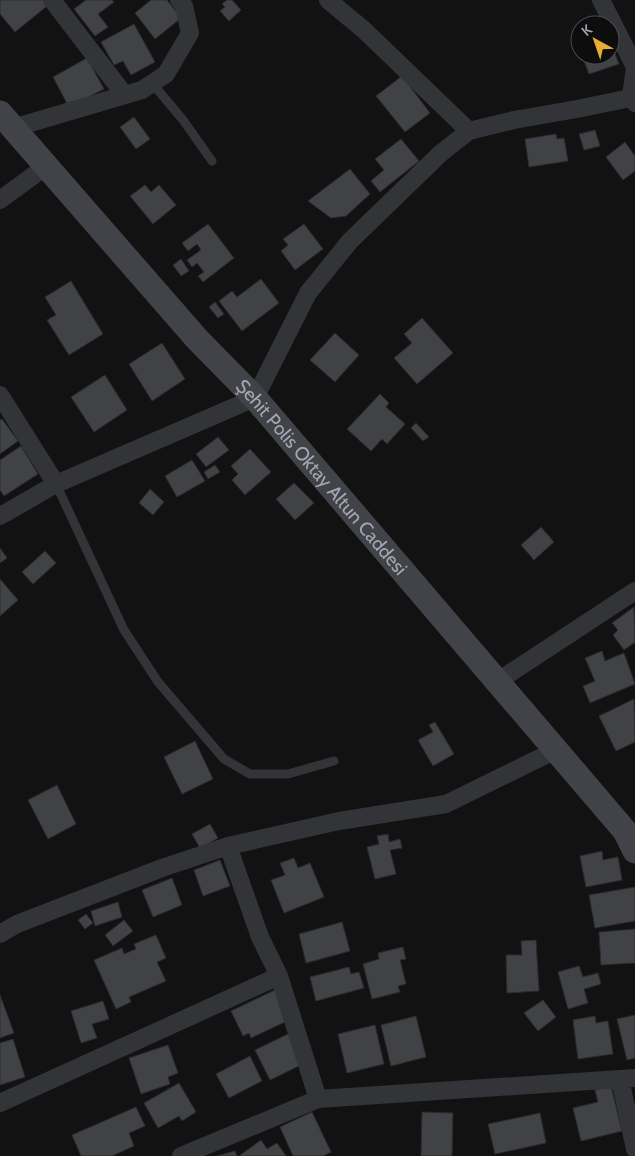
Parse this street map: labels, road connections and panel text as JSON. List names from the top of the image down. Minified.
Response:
{"streets":{"street":["Şehit Polis Oktay Altun Caddesi"]},"north":"top left"}
